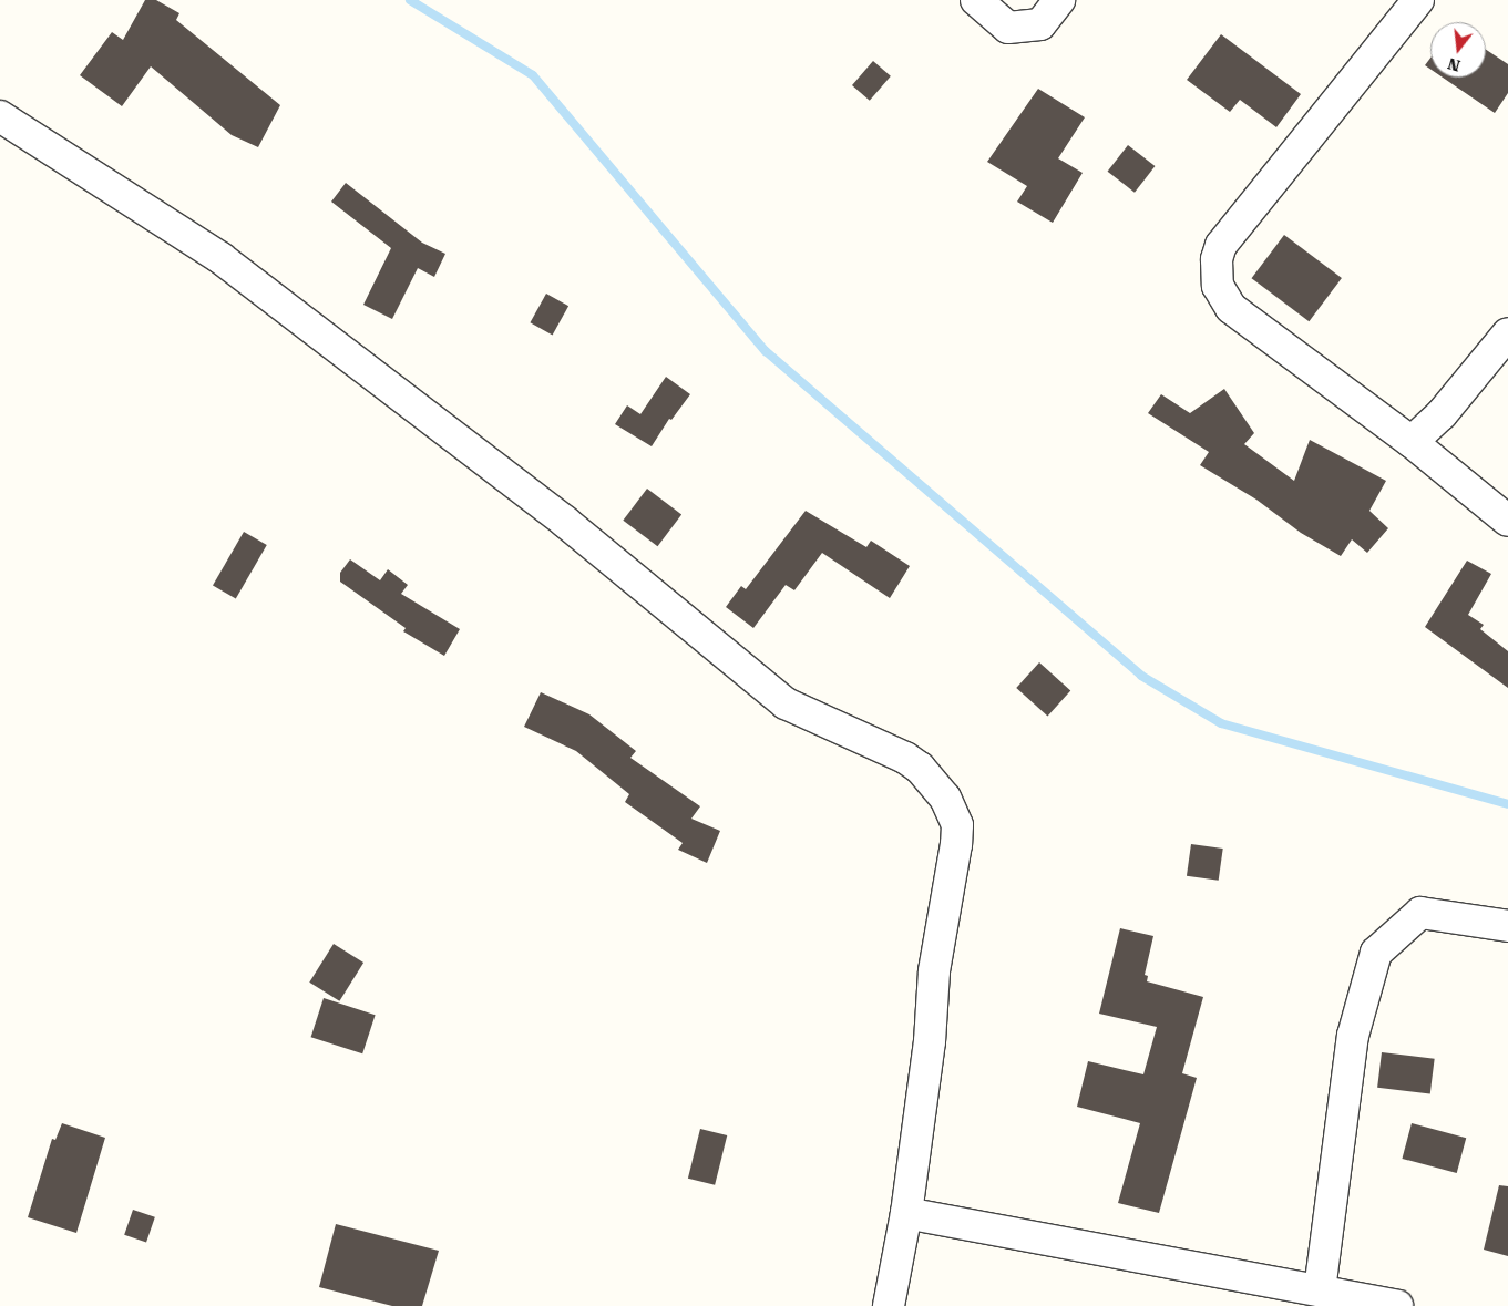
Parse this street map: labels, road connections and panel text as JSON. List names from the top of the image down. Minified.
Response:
{"north":"bottom"}
